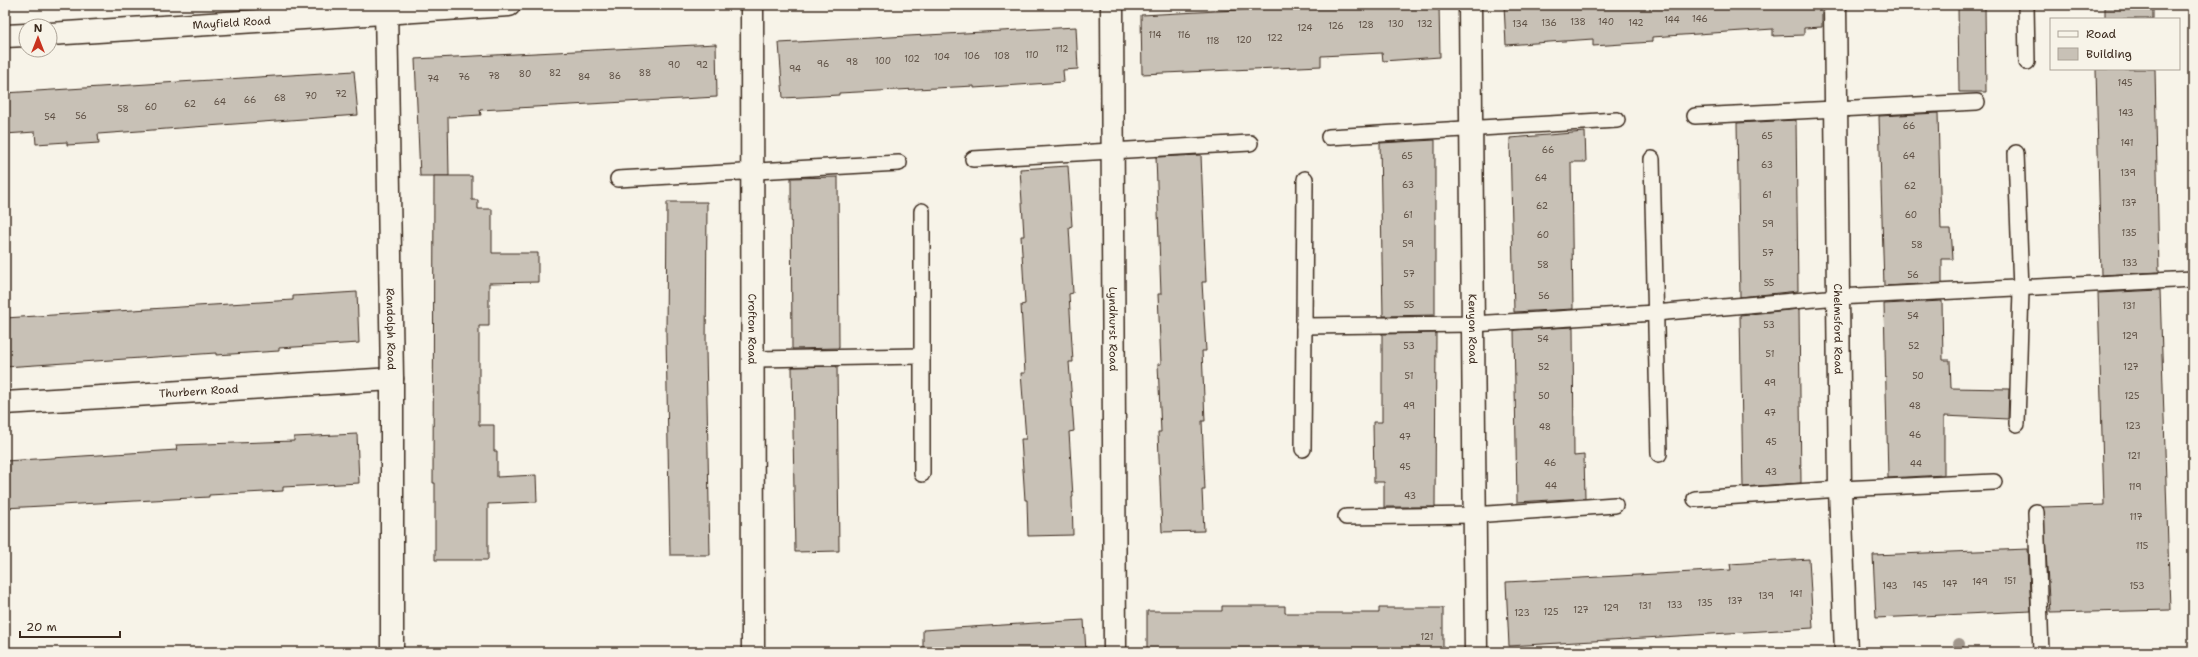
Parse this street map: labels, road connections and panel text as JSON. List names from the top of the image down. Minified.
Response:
{"streets":{"street":["Mayfield Road","Randolph Road","Crofton Road","Lyndhurst Road","Kenyon Road","Chelmsford Road","Thurbern Road"]},"crossings":[["Mayfield Road","Randolph Road"],["Randolph Road","Thurbern Road"]],"house_numbers":["146","144","138","140","136","142","130","132","134","128","126","124","114","116","122","120","118","112","110","106","108","104","102","100","98","96","90","92","94","82","88","80","78","86","76","84","74","145","72","70","68","66","64","62","60","58","143","56","54","66","65","141","66","65","64","63","139","64","63","62","61","137","62","61","60","59","135","60","59","58","57","133","58","57","56","55","56","55","131","54","53","129","54","53","52","51","52","127","51","50","49","50","125","49","48","47","123","48","46","47","45","121","46","44","45","43","44","119","43","117","115","151","149","147","145","143","153","141","139","137","135","133","131","129","127","125","123","121"],"legend":["Road","Building"],"scale_bar":"20 m","north":"top"}
